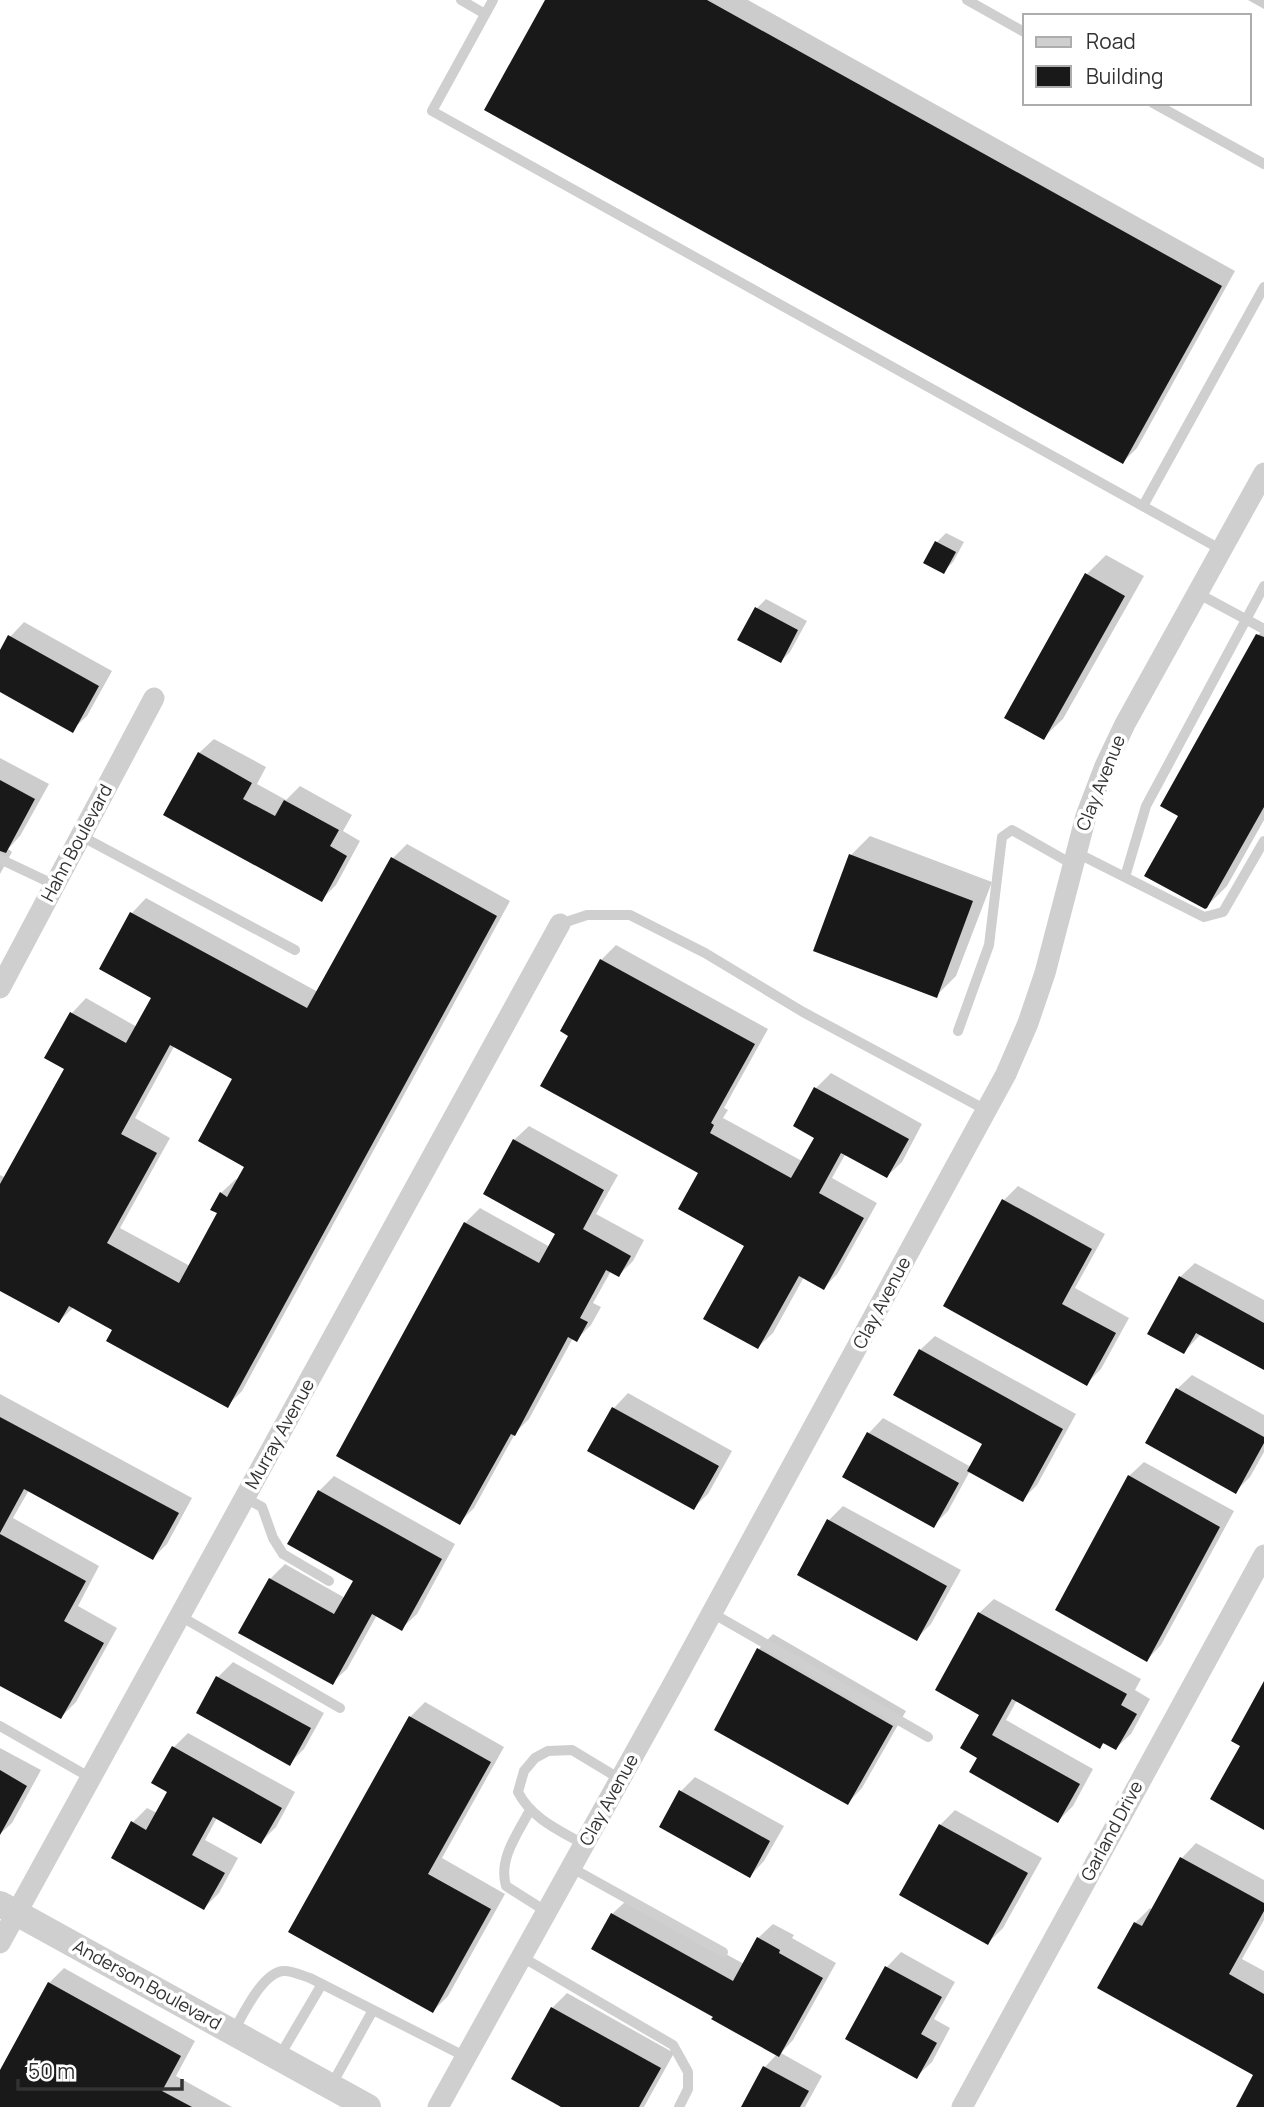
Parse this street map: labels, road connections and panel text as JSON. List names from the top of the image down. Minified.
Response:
{"streets":{"street":["Clay Avenue","Hahn Boulevard","Murray Avenue","Garland Drive","Anderson Boulevard"]},"crossings":[["Murray Avenue","Anderson Boulevard"]],"legend":["Road","Building"],"scale_bar":"50 m"}
